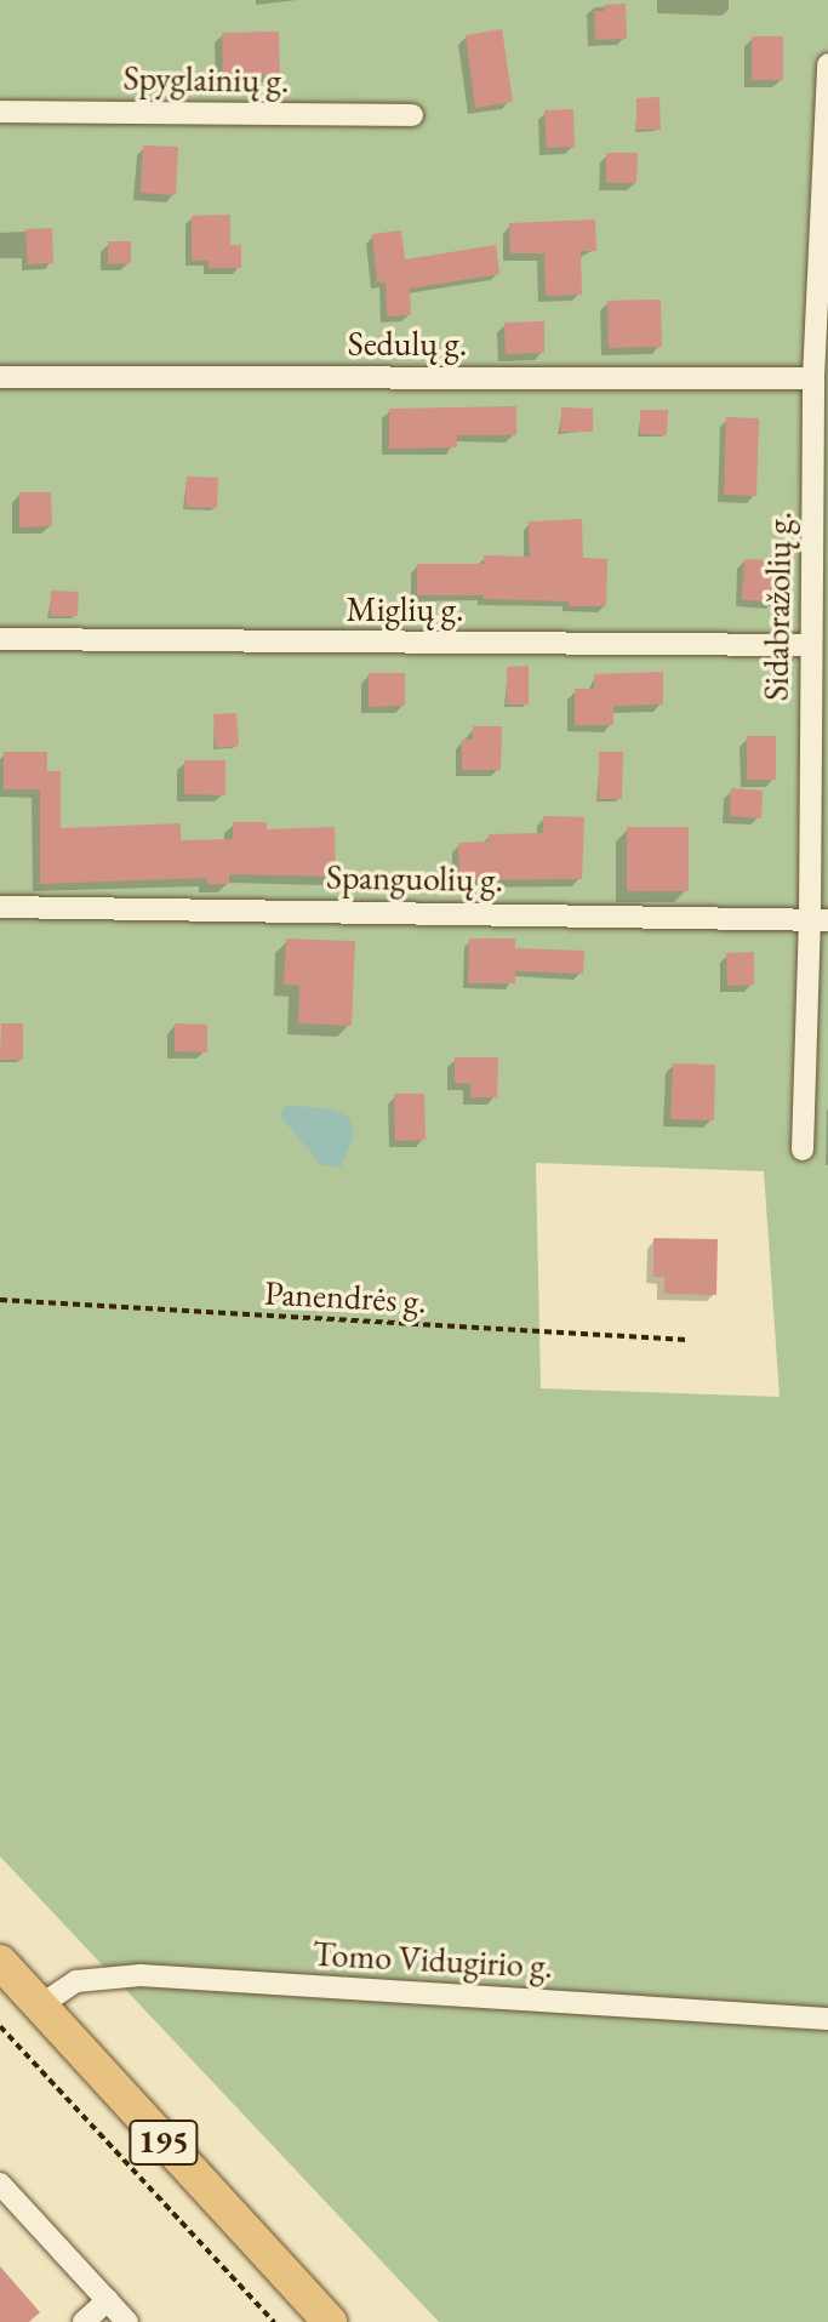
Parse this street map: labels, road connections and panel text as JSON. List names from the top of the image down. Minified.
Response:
{"streets":{"main road":["195"],"street":["Spyglainių g.","Sedulų g.","Sidabražolių g.","Miglių g.","Spanguolių g.","Tomo Vidugirio g."],"path":["Panendrės g."]},"crossings":[["Sedulų g.","Sidabražolių g."],["Sidabražolių g.","Miglių g."],["Sidabražolių g.","Spanguolių g."],["Tomo Vidugirio g.","195"]]}
